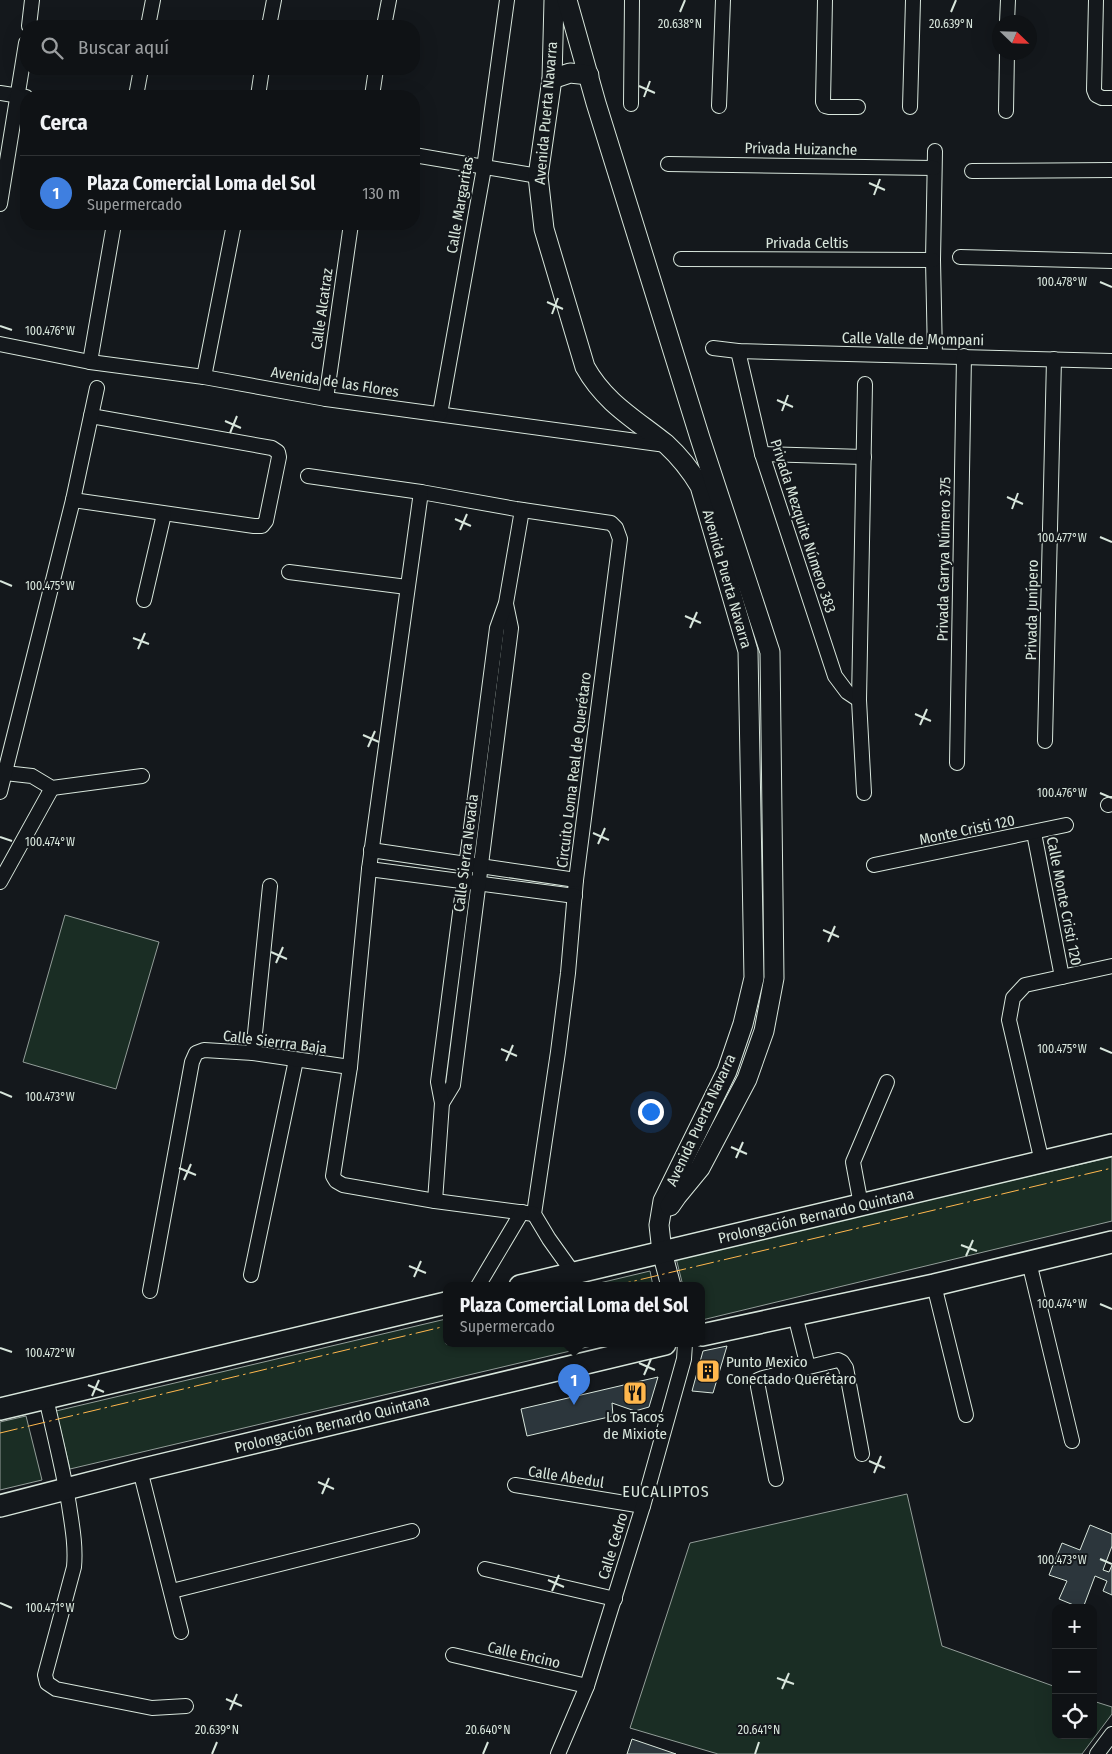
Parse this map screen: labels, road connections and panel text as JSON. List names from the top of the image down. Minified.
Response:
{"streets":{"main road":["Prolongación Bernardo Quintana"],"street":["Avenida Puerta Navarra","Privada Huizanche","Calle Margaritas","Privada Celtis","Calle Alcatraz","Calle Valle de Mompani","Avenida de las Flores","Privada Mezquite Número 383","Privada Garrya Número 375","Privada Junípero","Circuito Loma Real de Querétaro","Monte Cristi 120","Calle Sierra Nevada","Calle Monte Cristi 120","Calle Sierrra Baja","Calle Abedul","Calle Cedro","Calle Encino"]},"crossings":[["Avenida Puerta Navarra","Avenida de las Flores"],["Avenida Puerta Navarra","Prolongación Bernardo Quintana"],["Calle Margaritas","Avenida de las Flores"],["Calle Alcatraz","Avenida de las Flores"],["Calle Valle de Mompani","Privada Mezquite Número 383"],["Calle Valle de Mompani","Privada Garrya Número 375"],["Calle Valle de Mompani","Privada Junípero"],["Circuito Loma Real de Querétaro","Calle Sierra Nevada"],["Monte Cristi 120","Calle Monte Cristi 120"],["Calle Abedul","Calle Cedro"],["Calle Cedro","Calle Encino"]],"districts":["EUCALIPTOS"],"places":{"building":["Punto Mexico Conectado Querétaro"],"restaurant":["Los Tacos de Mixiote"]},"north":"bottom right","page":{"search":"Buscar aquí","heading":"Cerca","list":[{"mark":"1","name":"Plaza Comercial Loma del Sol","note":"Supermercado","value":"130 m"}],"popup":["Plaza Comercial Loma del Sol","Supermercado"],"pins":"1","map_buttons":["+","−"]},"coordinates":["20.638°N","20.639°N","100.478°W","100.476°W","100.477°W","100.475°W","100.474°W","100.473°W","100.472°W","100.471°W","20.640°N","20.641°N"]}
